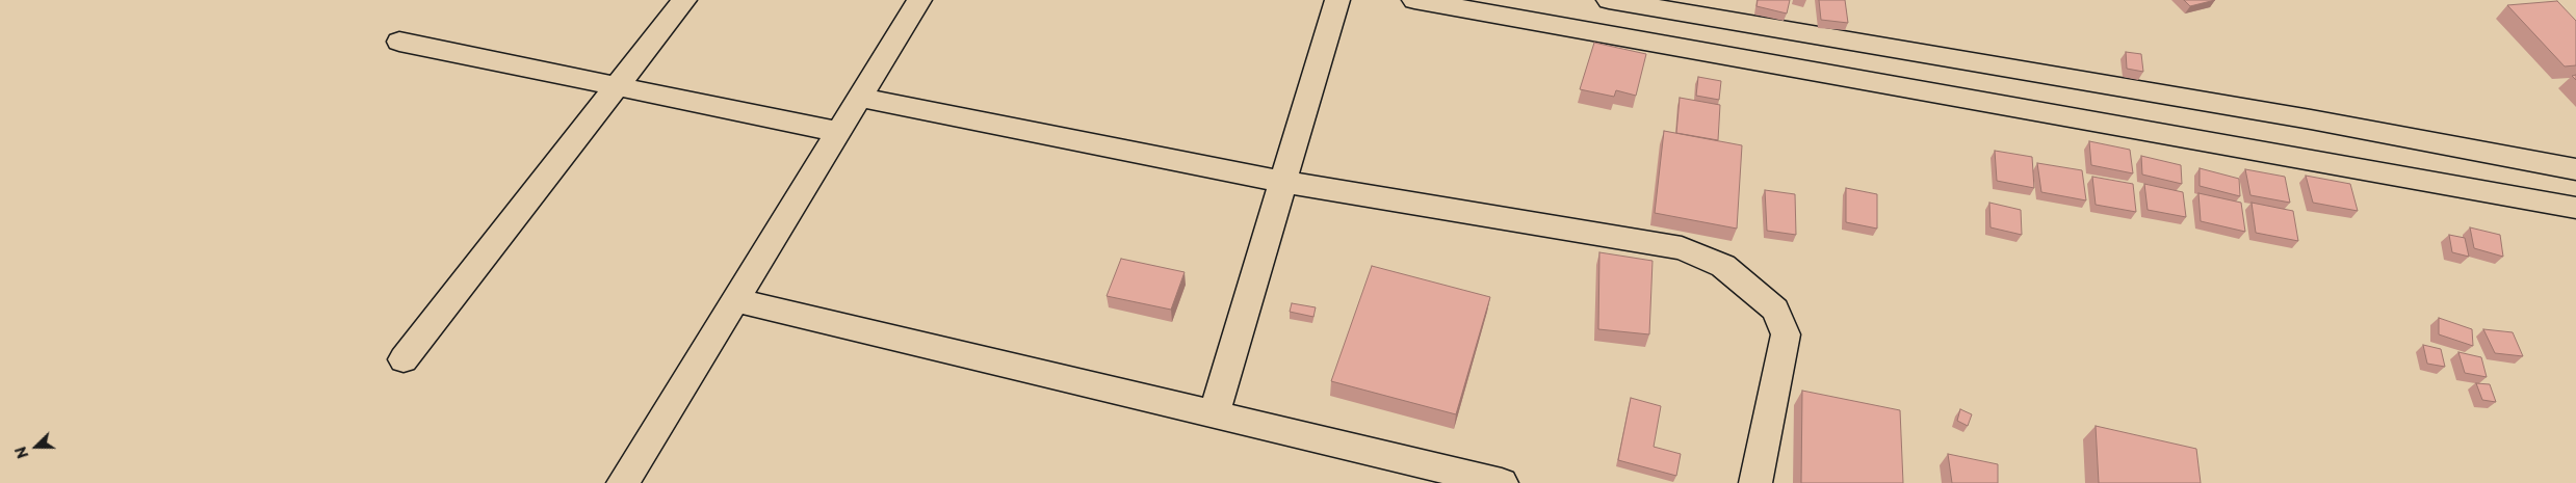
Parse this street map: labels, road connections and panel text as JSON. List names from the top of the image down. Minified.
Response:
{"north":"left"}
